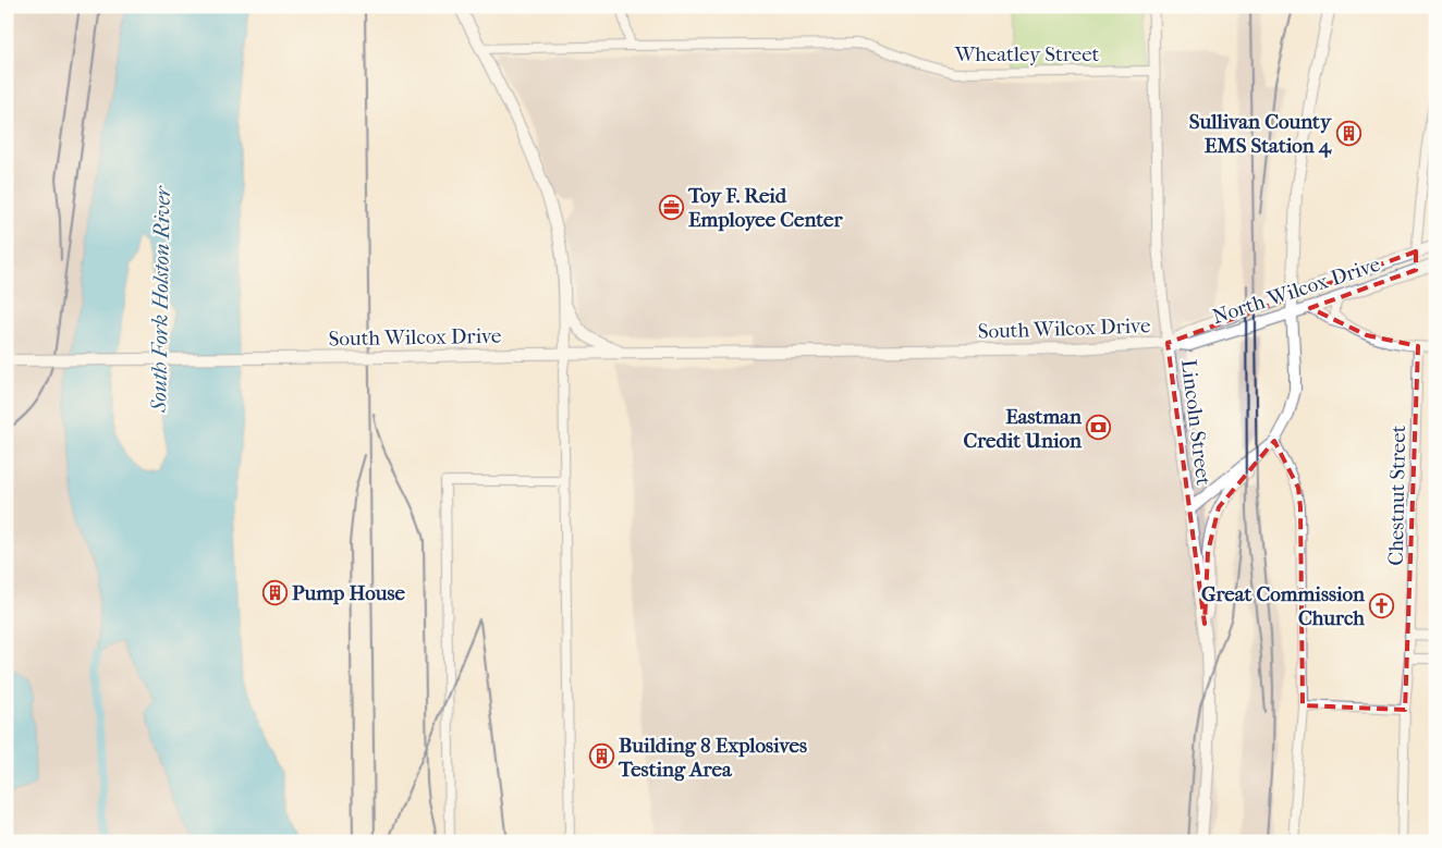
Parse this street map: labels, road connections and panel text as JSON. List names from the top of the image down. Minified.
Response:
{"streets":{"main road":["North Wilcox Drive","South Wilcox Drive","Lincoln Street"],"street":["Wheatley Street","Chestnut Street"]},"crossings":[["Wheatley Street","Lincoln Street"],["North Wilcox Drive","South Wilcox Drive"],["North Wilcox Drive","Lincoln Street"],["South Wilcox Drive","Lincoln Street"]],"water":["South Fork Holston River"],"places":{"building":["Sullivan County EMS Station 4","Pump House","Building 8 Explosives Testing Area"],"office":["Toy F. Reid Employee Center"],"bank":["Eastman Credit Union"],"church":["Great Commission Church"]}}
